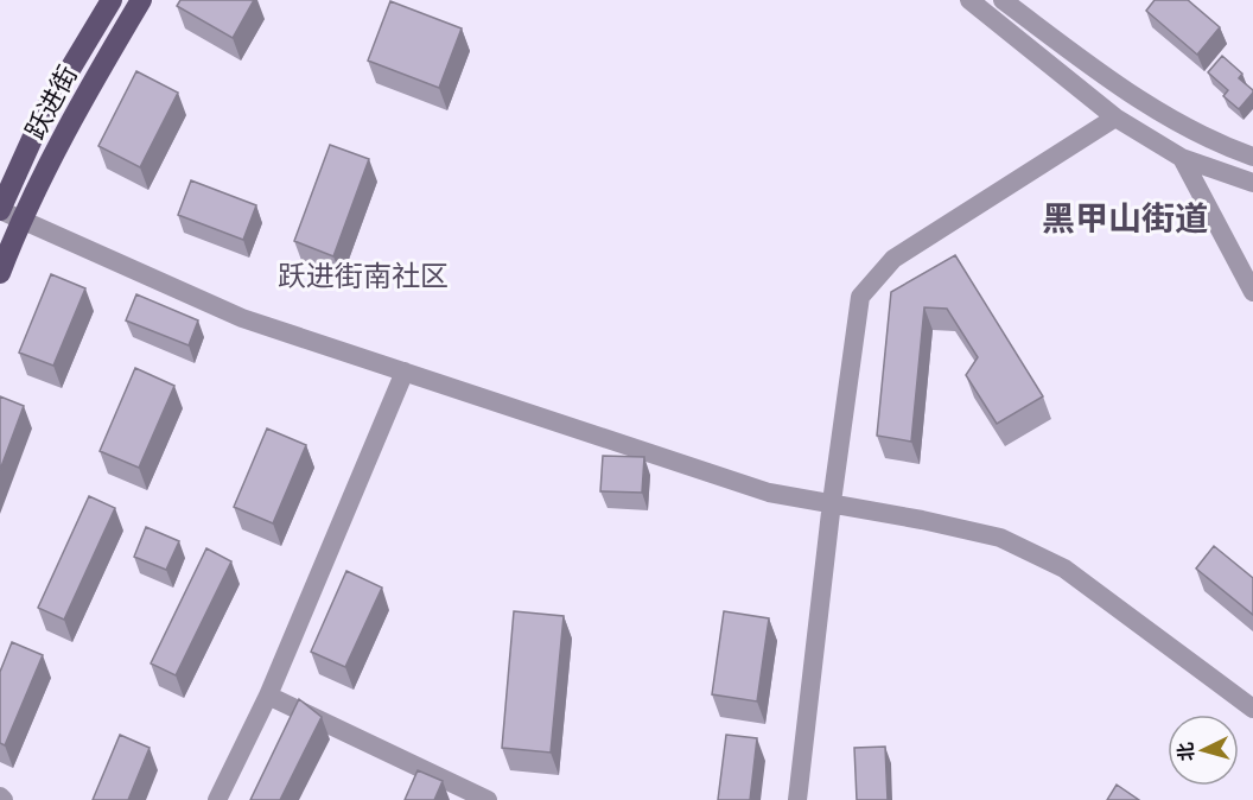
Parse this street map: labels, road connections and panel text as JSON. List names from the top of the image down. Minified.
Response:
{"streets":{"main road":["跃进街"]},"districts":["黑甲山街道","跃进街南社区"],"north":"left"}
